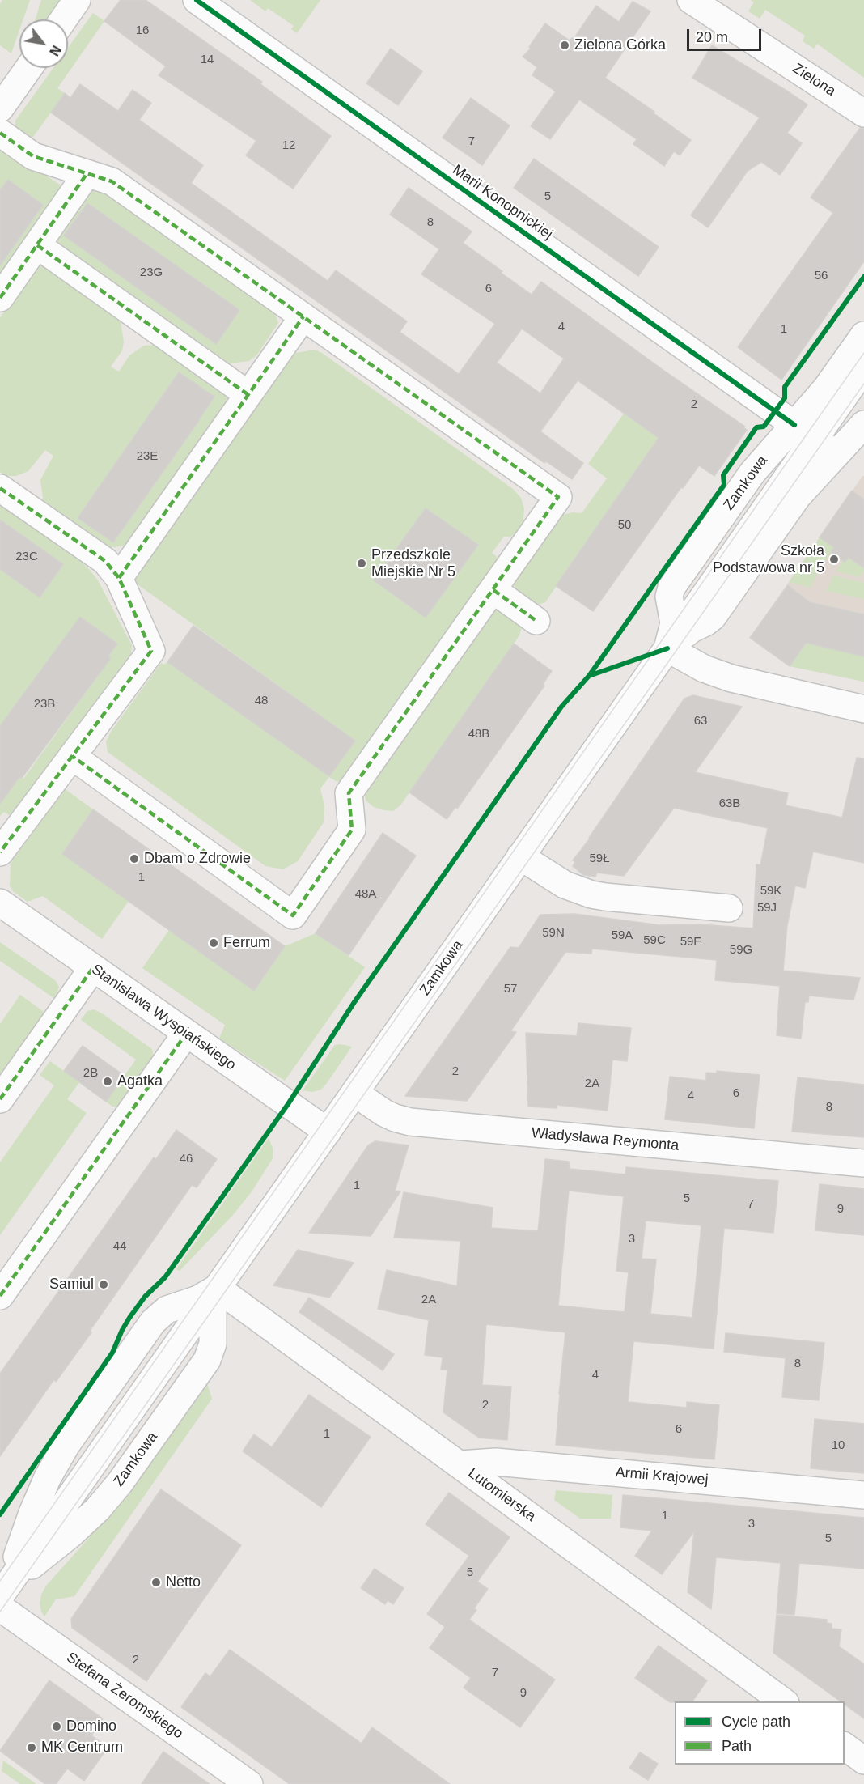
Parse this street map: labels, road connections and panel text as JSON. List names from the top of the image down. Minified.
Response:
{"streets":{"street":["Zielona","Marii Konopnickiej","Zamkowa","Stanisława Wyspiańskiego","Władysława Reymonta","Armii Krajowej","Lutomierska","Stefana Żeromskiego"]},"crossings":[["Marii Konopnickiej","Zamkowa"],["Zamkowa","Stanisława Wyspiańskiego"],["Zamkowa","Władysława Reymonta"],["Zamkowa","Lutomierska"],["Armii Krajowej","Lutomierska"]],"places":["Zielona Górka","Szkoła Podstawowa nr 5","Przedszkole Miejskie Nr 5","Dbam o Zdrowie","Ferrum","Agatka","Samiul","Netto","Domino","MK Centrum"],"house_numbers":["16","14","7","12","5","8","23G","56","6","4","1","2","23E","50","23C","48","23B","63","48B","63B","59Ł","1","59K","48A","59J","59N","59A","59C","59E","59G","57","2","2B","2A","6","4","8","46","1","5","7","9","3","44","2A","8","4","2","6","1","10","1","3","5","5","2","7","9"],"legend":["Cycle path","Path"],"scale_bar":"20 m","north":"bottom right"}
